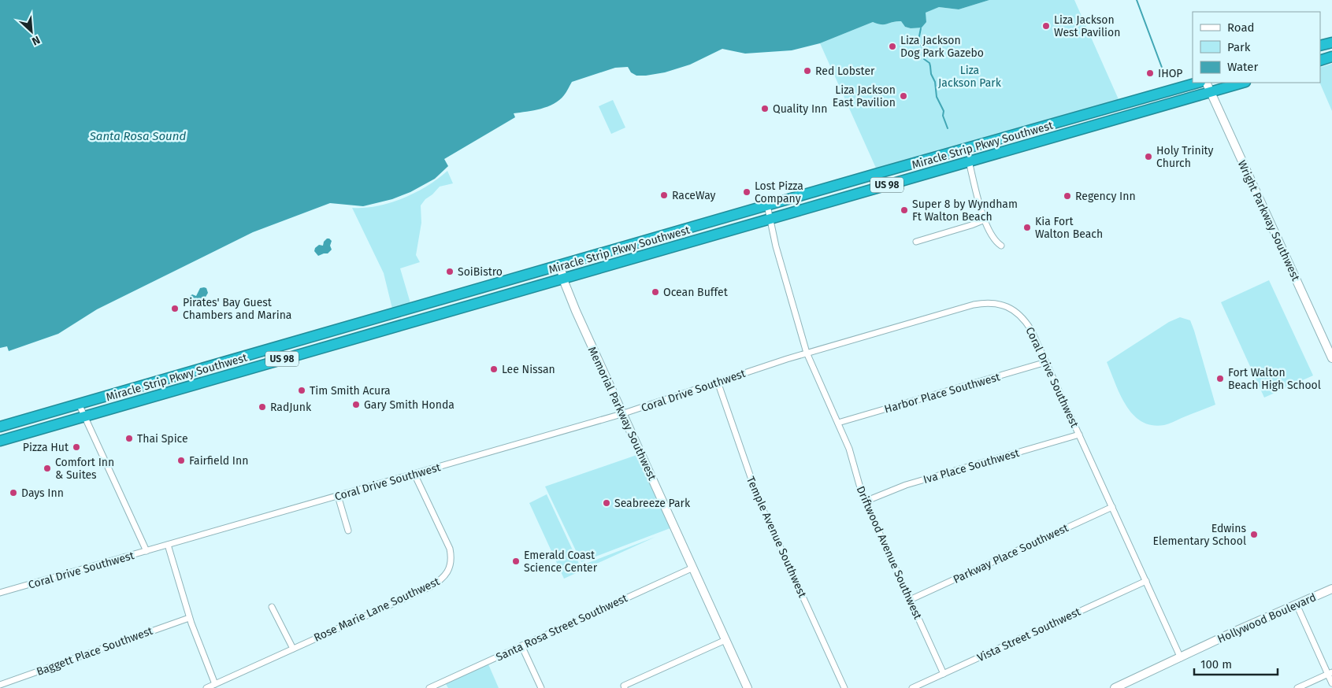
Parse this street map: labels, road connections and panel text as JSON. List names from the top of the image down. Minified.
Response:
{"streets":{"highway":["Miracle Strip Pkwy Southwest","US 98"],"street":["Wright Parkway Southwest","Coral Drive Southwest","Harbor Place Southwest","Memorial Parkway Southwest","Iva Place Southwest","Temple Avenue Southwest","Driftwood Avenue Southwest","Parkway Place Southwest","Rose Marie Lane Southwest","Hollywood Boulevard","Santa Rosa Street Southwest","Vista Street Southwest","Baggett Place Southwest"]},"crossings":[["Miracle Strip Pkwy Southwest","Wright Parkway Southwest"],["Miracle Strip Pkwy Southwest","Memorial Parkway Southwest"],["Miracle Strip Pkwy Southwest","Driftwood Avenue Southwest"],["Coral Drive Southwest","Harbor Place Southwest"],["Coral Drive Southwest","Memorial Parkway Southwest"],["Coral Drive Southwest","Iva Place Southwest"],["Coral Drive Southwest","Temple Avenue Southwest"],["Coral Drive Southwest","Driftwood Avenue Southwest"],["Coral Drive Southwest","Parkway Place Southwest"],["Coral Drive Southwest","Rose Marie Lane Southwest"],["Coral Drive Southwest","Hollywood Boulevard"],["Coral Drive Southwest","Vista Street Southwest"],["Harbor Place Southwest","Driftwood Avenue Southwest"],["Memorial Parkway Southwest","Santa Rosa Street Southwest"],["Iva Place Southwest","Driftwood Avenue Southwest"],["Driftwood Avenue Southwest","Parkway Place Southwest"],["Driftwood Avenue Southwest","Vista Street Southwest"]],"water":["Santa Rosa Sound"],"parks":["Liza Jackson Park"],"places":["Liza Jackson West Pavilion","Liza Jackson Dog Park Gazebo","Red Lobster","IHOP","Liza Jackson East Pavilion","Quality Inn","Holy Trinity Church","Lost Pizza Company","RaceWay","Regency Inn","Super 8 by Wyndham Ft Walton Beach","Kia Fort Walton Beach","SoiBistro","Ocean Buffet","Pirates' Bay Guest Chambers and Marina","Lee Nissan","Fort Walton Beach High School","Tim Smith Acura","Gary Smith Honda","RadJunk","Thai Spice","Pizza Hut","Fairfield Inn","Comfort Inn & Suites","Days Inn","Seabreeze Park","Edwins Elementary School","Emerald Coast Science Center"],"legend":["Road","Park","Water"],"scale_bar":"100 m","north":"bottom right"}
